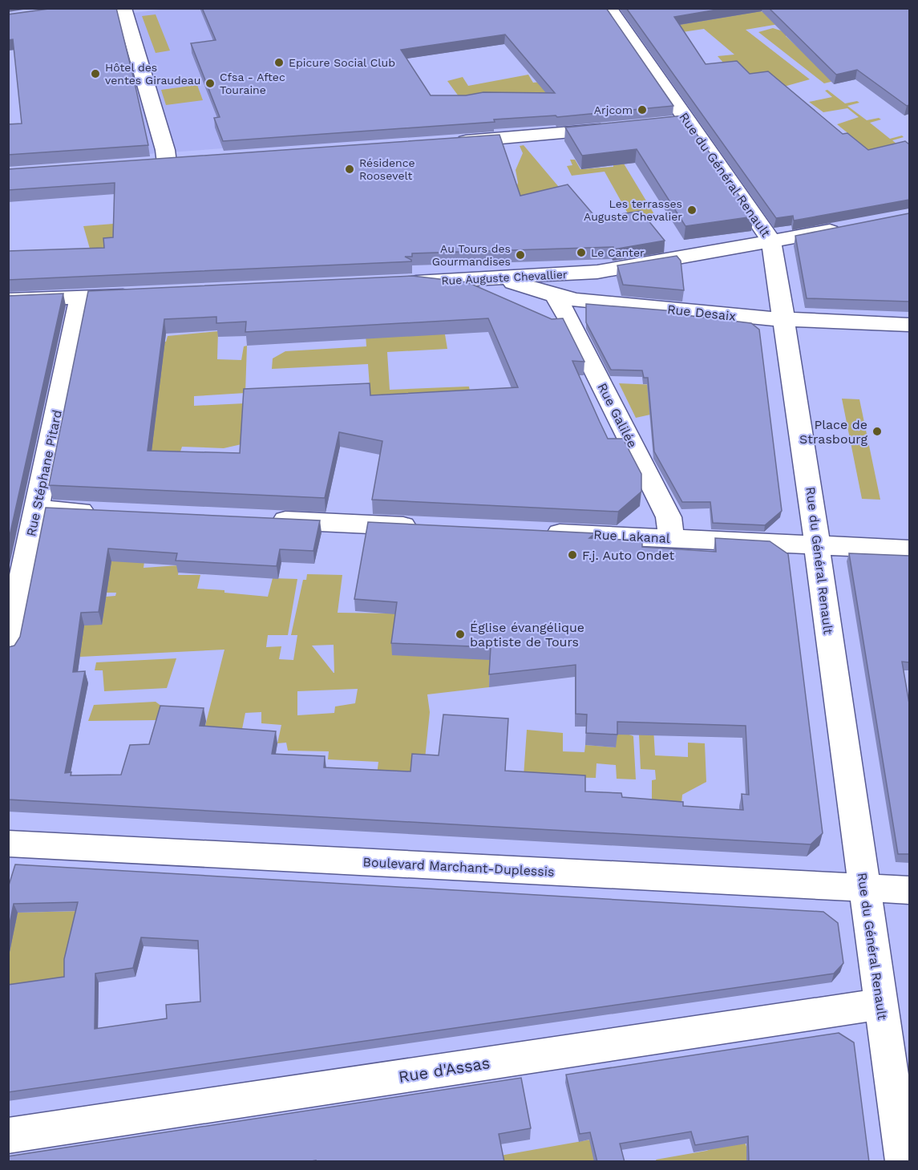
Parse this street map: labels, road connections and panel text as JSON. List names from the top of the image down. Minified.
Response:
{"streets":{"street":["Rue du Général Renault","Rue Auguste Chevallier","Rue Desaix","Rue Galilée","Rue Stéphane Pitard","Rue Lakanal","Boulevard Marchant-Duplessis","Rue d'Assas"]},"crossings":[["Rue du Général Renault","Rue Auguste Chevallier"],["Rue du Général Renault","Rue Desaix"],["Rue du Général Renault","Rue Lakanal"],["Rue du Général Renault","Boulevard Marchant-Duplessis"],["Rue du Général Renault","Rue d'Assas"],["Rue Auguste Chevallier","Rue Desaix"],["Rue Desaix","Rue Galilée"],["Rue Galilée","Rue Lakanal"]],"places":["Epicure Social Club","Hôtel des ventes Giraudeau","Cfsa - Aftec Touraine","Arjcom","Résidence Roosevelt","Les terrasses Auguste Chevalier","Le Canter","Au Tours des Gourmandises","Place de Strasbourg","F.j. Auto Ondet","Église évangélique baptiste de Tours"]}
